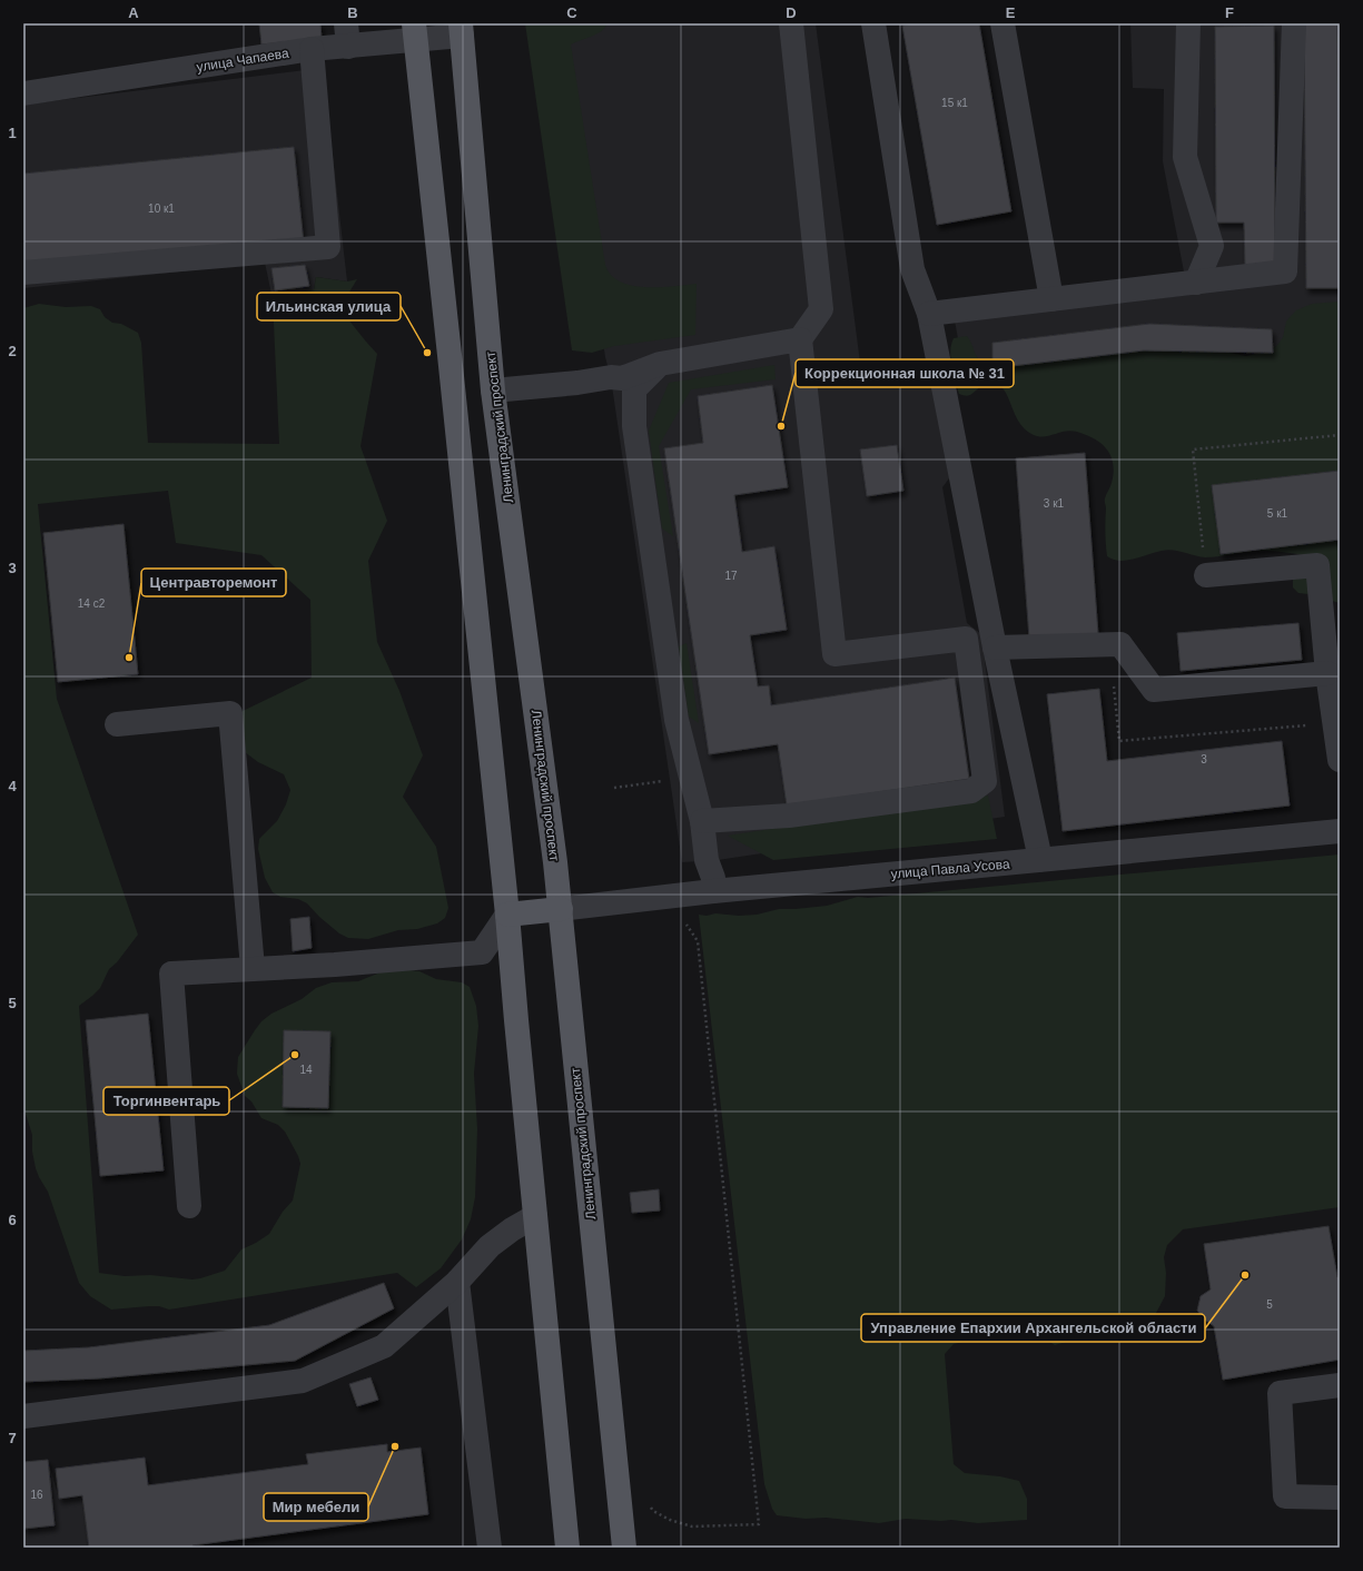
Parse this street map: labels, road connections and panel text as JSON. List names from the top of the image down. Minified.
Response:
{"streets":{"main road":["Ленинградский проспект"],"street":["улица Чапаева","улица Павла Усова"]},"crossings":[["улица Чапаева","Ленинградский проспект"],["Ленинградский проспект","улица Павла Усова"]],"places":["Ильинская улица","Коррекционная школа № 31","Центравторемонт","Торгинвентарь","Управление Епархии Архангельской области","Мир мебели"],"house_numbers":["15 к1","10 к1","3 к1","5 к1","17","14 с2","3","14","5","16"],"grid":{"columns":["A","B","C","D","E","F"],"rows":["1","2","3","4","5","6","7"]}}
